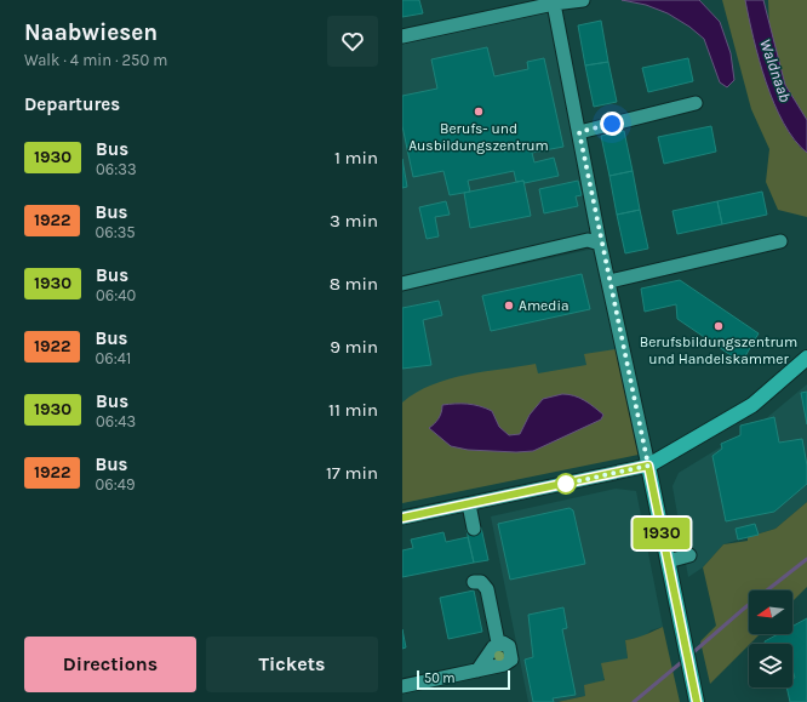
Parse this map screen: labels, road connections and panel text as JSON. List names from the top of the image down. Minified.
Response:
{"water":["Waldnaab"],"places":["Berufs- und Ausbildungszentrum","Amedia","Berufsbildungszentrum und Handelskammer"],"lines":["bus line 1930"],"scale_bar":"50 m","north":"left","page":{"heading":[["Naabwiesen","Walk · 4 min · 250 m"],"Departures"],"on_map":"1930","list":[{"mark":"1930","name":"Bus","note":"06:33","value":"1 min"},{"mark":"1922","name":"Bus","note":"06:35","value":"3 min"},{"mark":"1930","name":"Bus","note":"06:40","value":"8 min"},{"mark":"1922","name":"Bus","note":"06:41","value":"9 min"},{"mark":"1930","name":"Bus","note":"06:43","value":"11 min"},{"mark":"1922","name":"Bus","note":"06:49","value":"17 min"}],"buttons":["Directions","Tickets"],"scale":"50 m"}}
